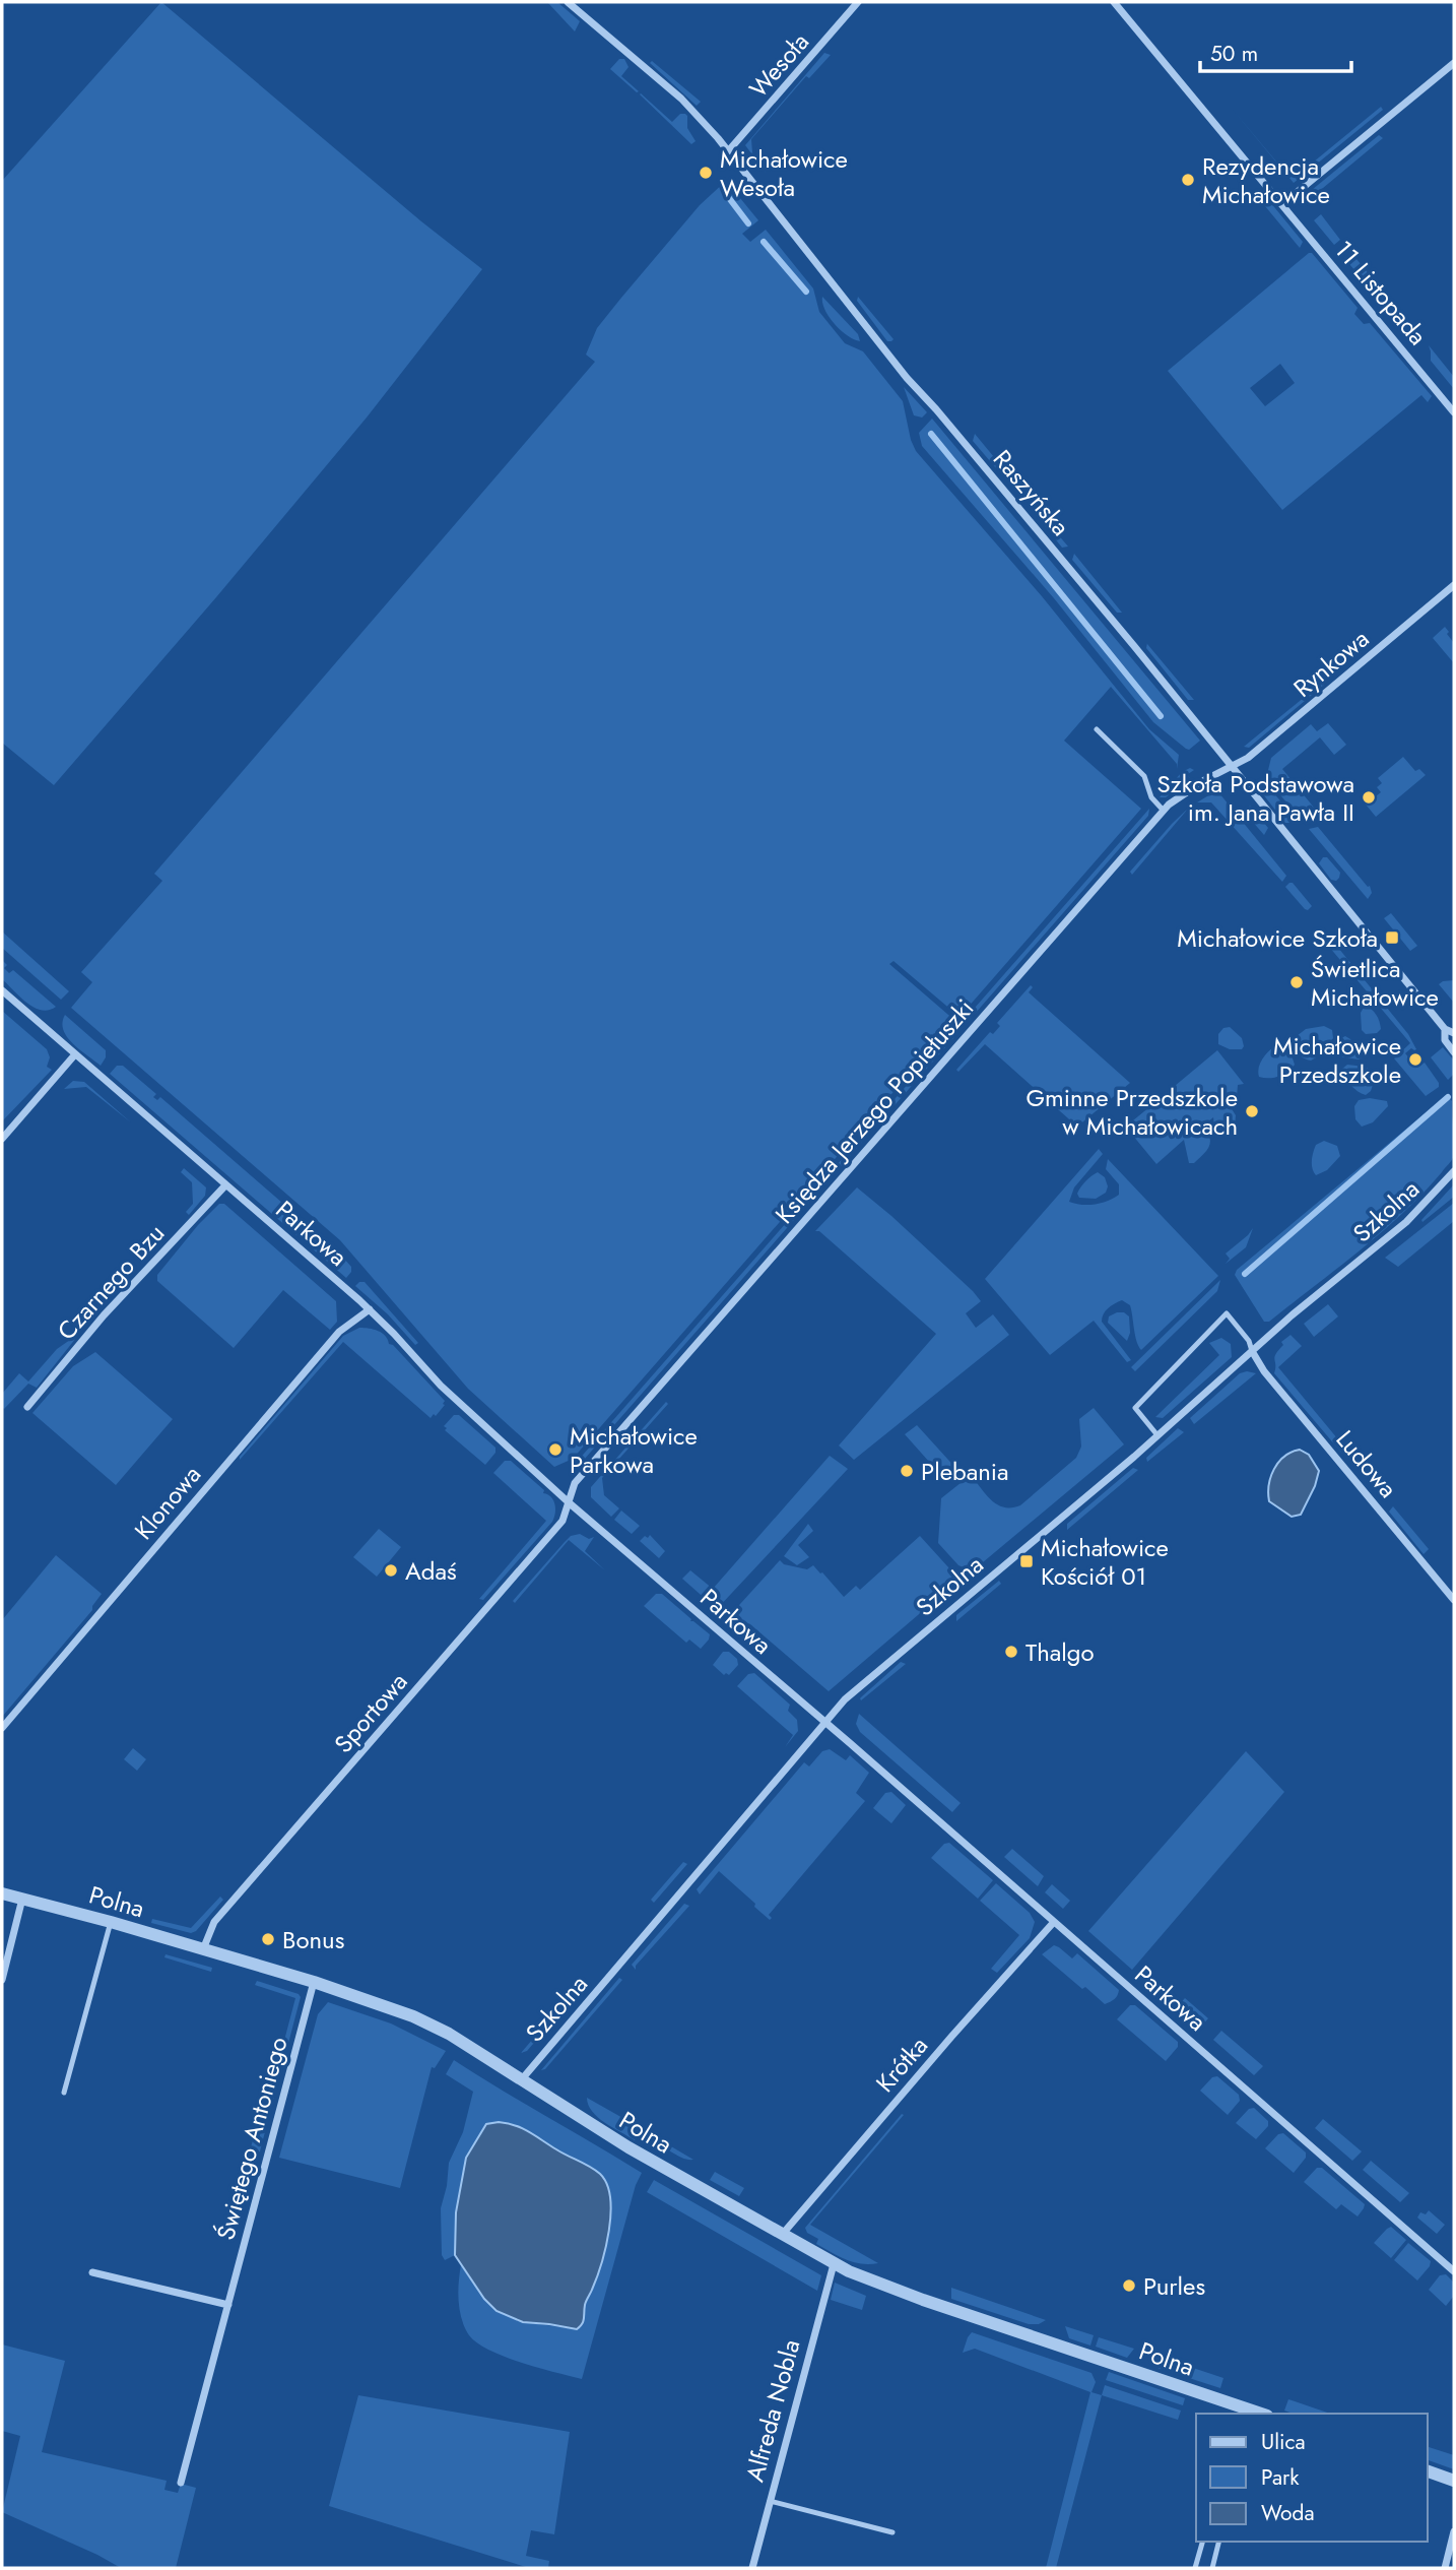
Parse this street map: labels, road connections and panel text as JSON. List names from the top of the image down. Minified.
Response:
{"streets":{"street":["Wesoła","11 Listopada","Raszyńska","Rynkowa","Księdza Jerzego Popiełuszki","Szkolna","Parkowa","Czarnego Bzu","Ludowa","Klonowa","Sportowa","Polna","Krótka","Świętego Antoniego","Alfreda Nobla"]},"crossings":[["Wesoła","Raszyńska"],["Raszyńska","Rynkowa"],["Raszyńska","Księdza Jerzego Popiełuszki"],["Rynkowa","Księdza Jerzego Popiełuszki"],["Księdza Jerzego Popiełuszki","Parkowa"],["Księdza Jerzego Popiełuszki","Sportowa"],["Szkolna","Parkowa"],["Szkolna","Ludowa"],["Szkolna","Polna"],["Parkowa","Czarnego Bzu"],["Parkowa","Klonowa"],["Parkowa","Sportowa"],["Parkowa","Krótka"],["Sportowa","Polna"],["Polna","Krótka"],["Polna","Świętego Antoniego"],["Polna","Alfreda Nobla"]],"places":{"other":["Michałowice Wesoła","Rezydencja Michałowice","Szkoła Podstawowa im. Jana Pawła II","Świetlica Michałowice","Michałowice Przedszkole","Gminne Przedszkole w Michałowicach","Michałowice Parkowa","Plebania","Adaś","Thalgo","Bonus","Purles"],"transit":["Michałowice Szkoła","Michałowice Kościół 01"]},"legend":["Ulica","Park","Woda"],"scale_bar":"50 m"}
